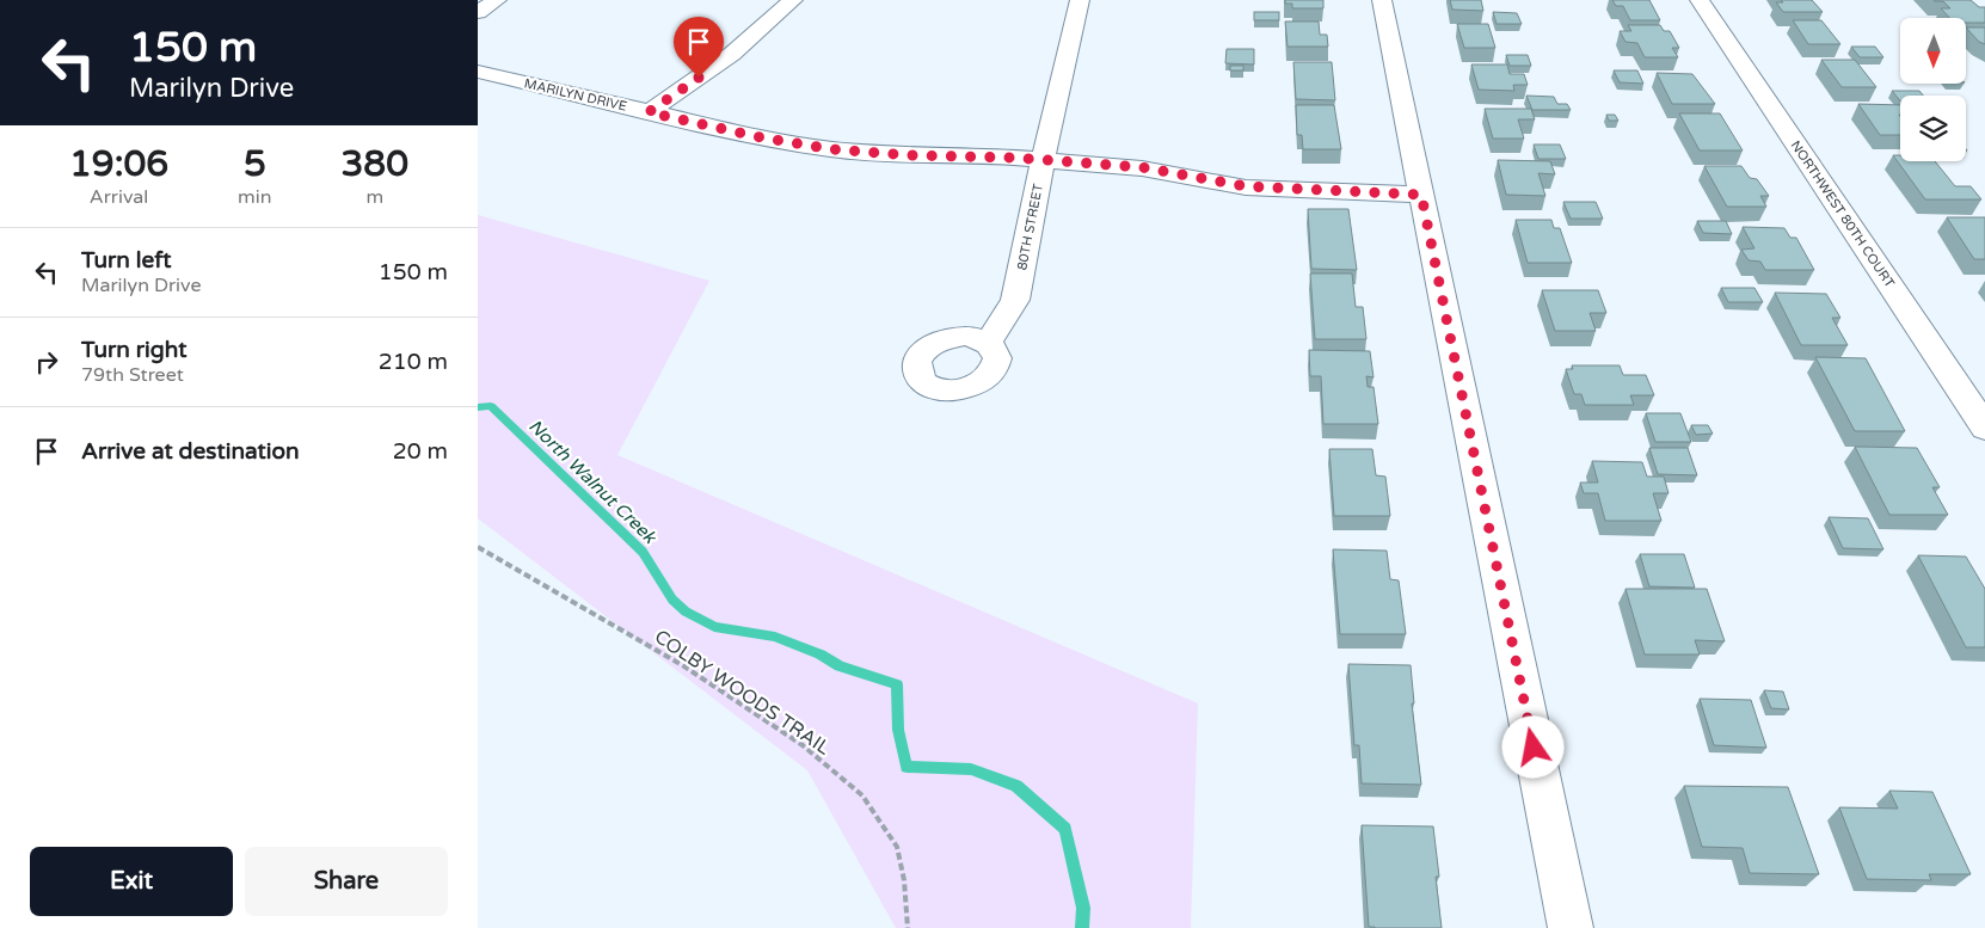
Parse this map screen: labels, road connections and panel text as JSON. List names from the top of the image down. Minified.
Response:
{"streets":{"street":["MARILYN DRIVE","NORTHWEST 80TH COURT","80TH STREET"],"path":["COLBY WOODS TRAIL"]},"crossings":[["MARILYN DRIVE","80TH STREET"]],"water":["North Walnut Creek"],"north":"bottom","page":{"turn":["150 m","Marilyn Drive"],"eta":["19:06","Arrival","5","min","380","m"],"list":[{"name":"Turn left","note":"Marilyn Drive","value":"150 m"},{"name":"Turn right","note":"79th Street","value":"210 m"},{"name":"Arrive at destination","value":"20 m"}],"buttons":["Exit","Share"]}}
